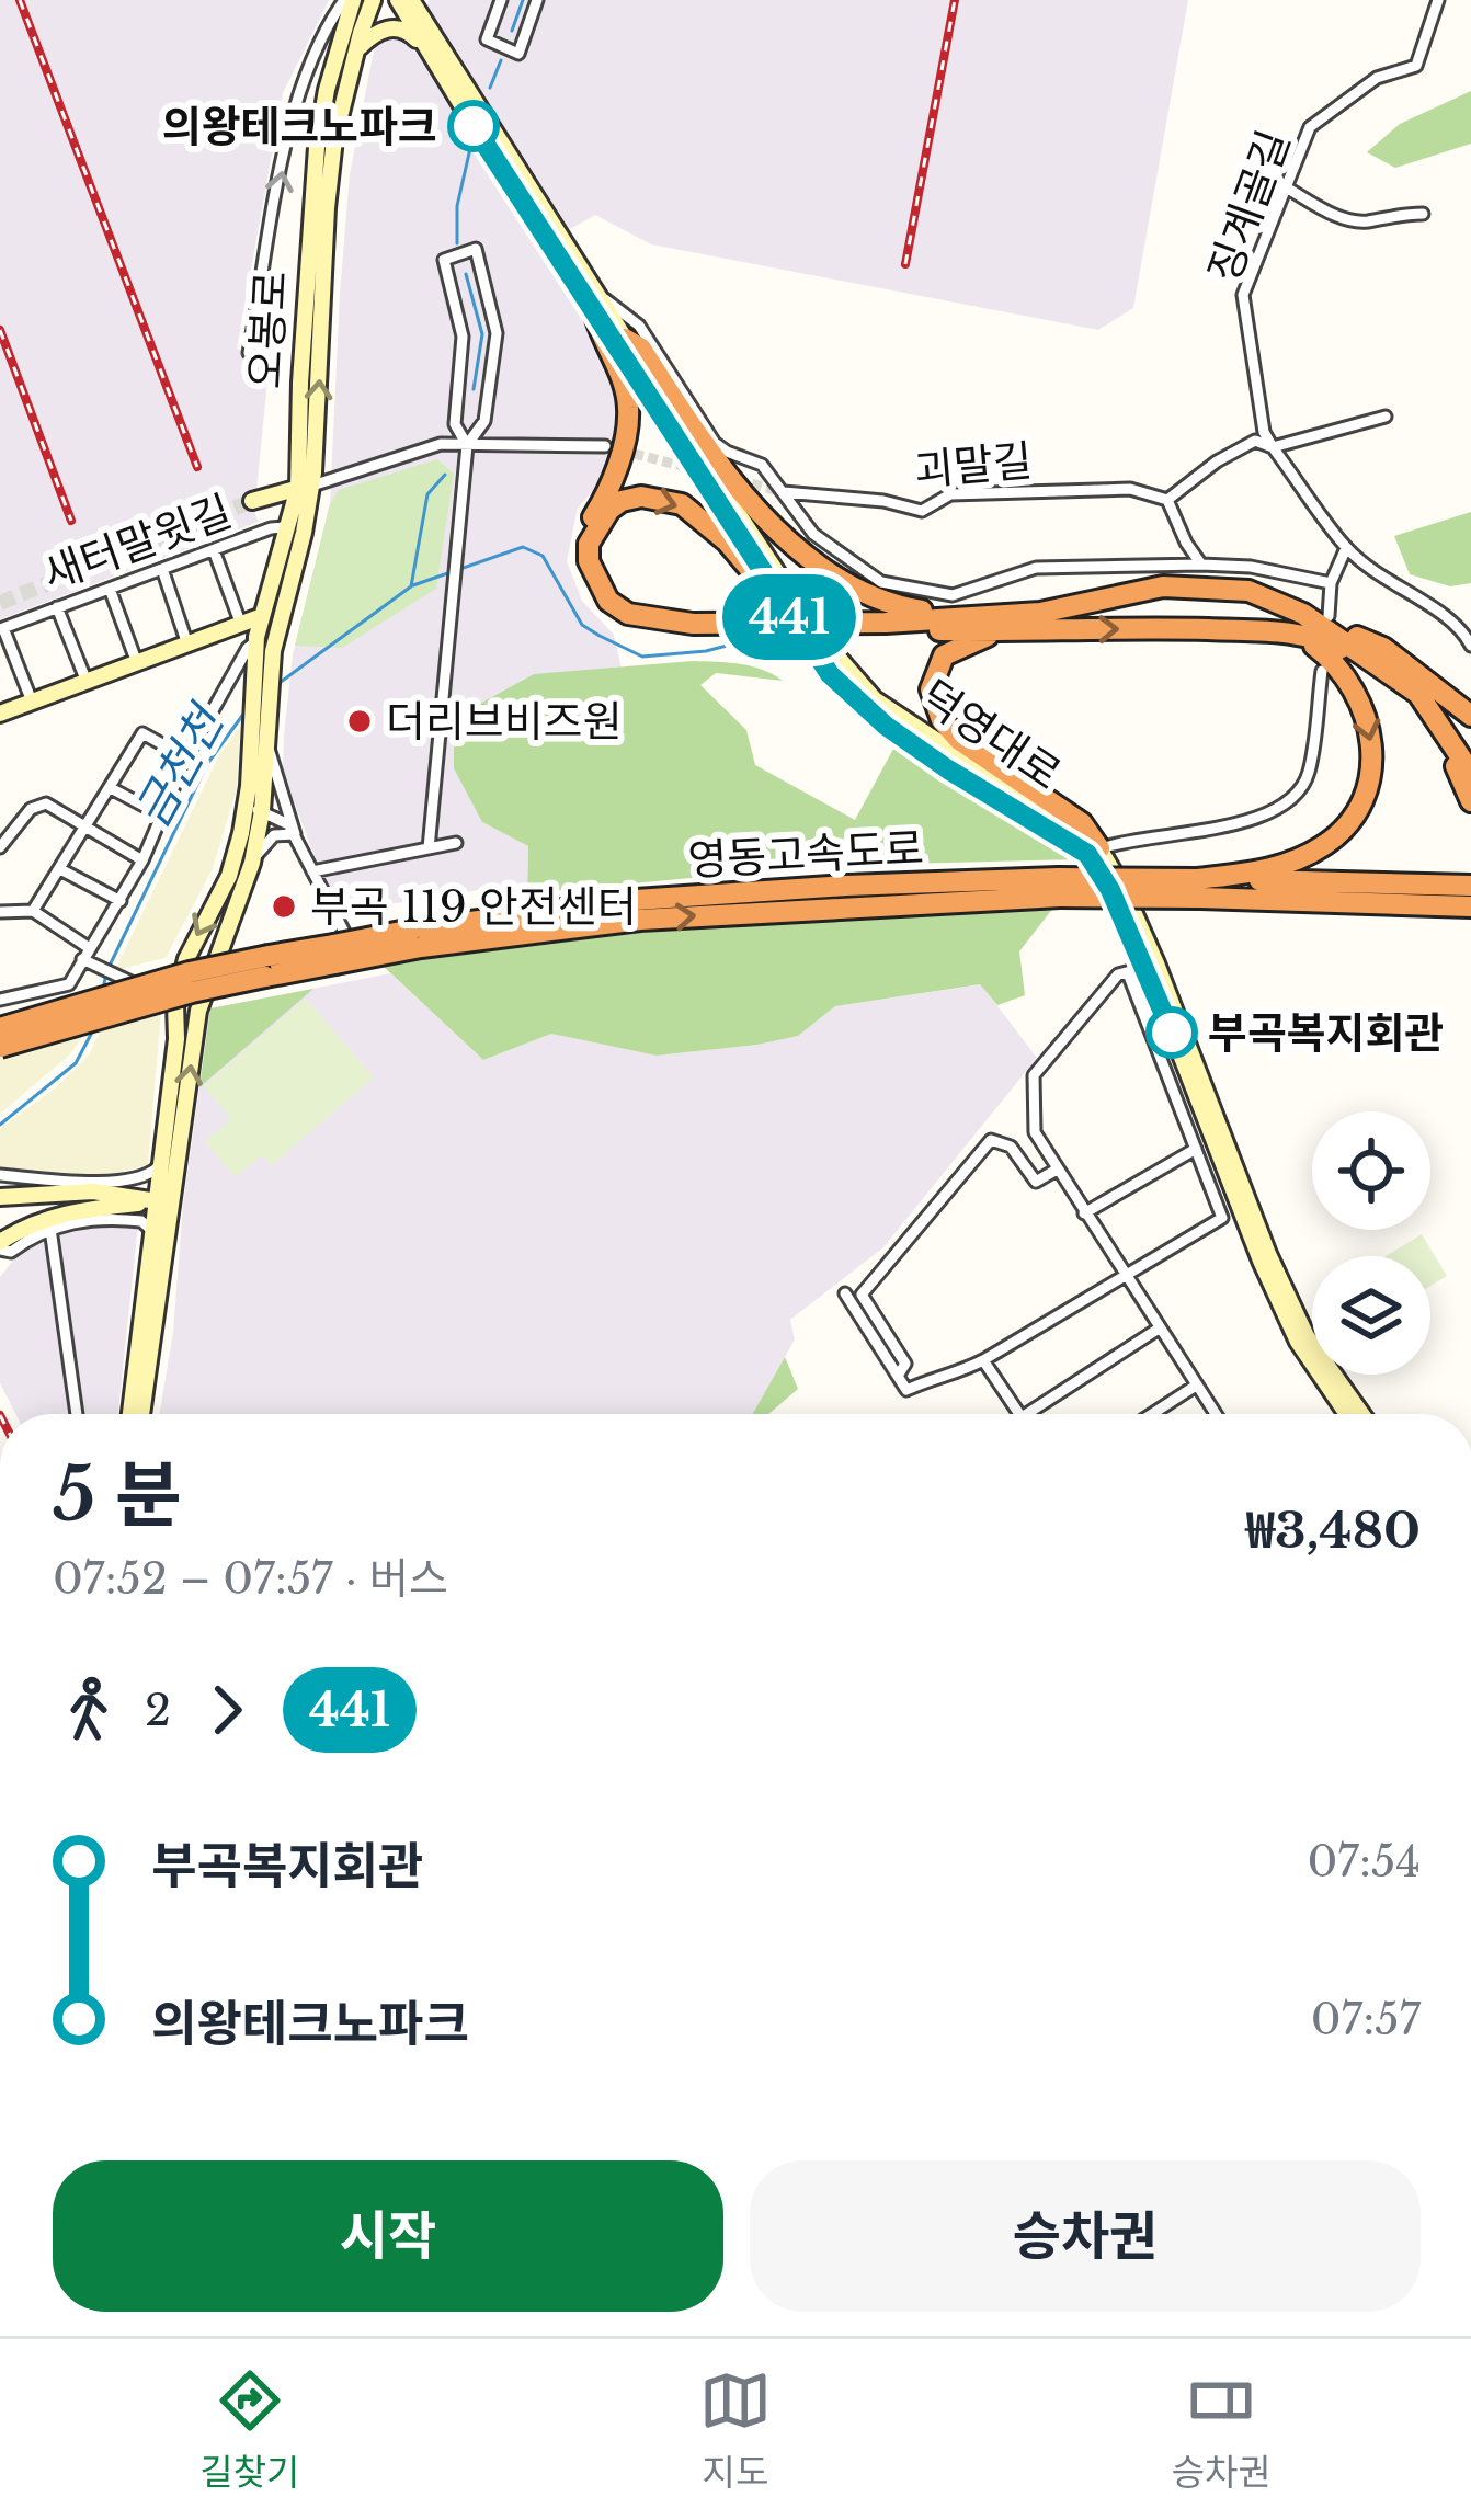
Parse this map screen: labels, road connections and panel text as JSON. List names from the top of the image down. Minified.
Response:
{"streets":{"highway":["영동고속도로"],"street":["징계골길","오봉로","괴말길","새터말윗길","덕영대로"]},"crossings":[["오봉로","새터말윗길"]],"water":["금천천"],"places":["의왕테크노파크","더리브비즈원","부곡 119 안전센터","부곡복지회관"],"lines":["bus line 441"],"page":{"on_map":"441","heading":["5 분","07:52 – 07:57 · 버스","₩3,480"],"legs":["2","441"],"list":[{"name":"부곡복지회관","value":"07:54"},{"name":"의왕테크노파크","value":"07:57"}],"buttons":["시작","승차권"],"tabs":["길찾기","지도","승차권"]}}
